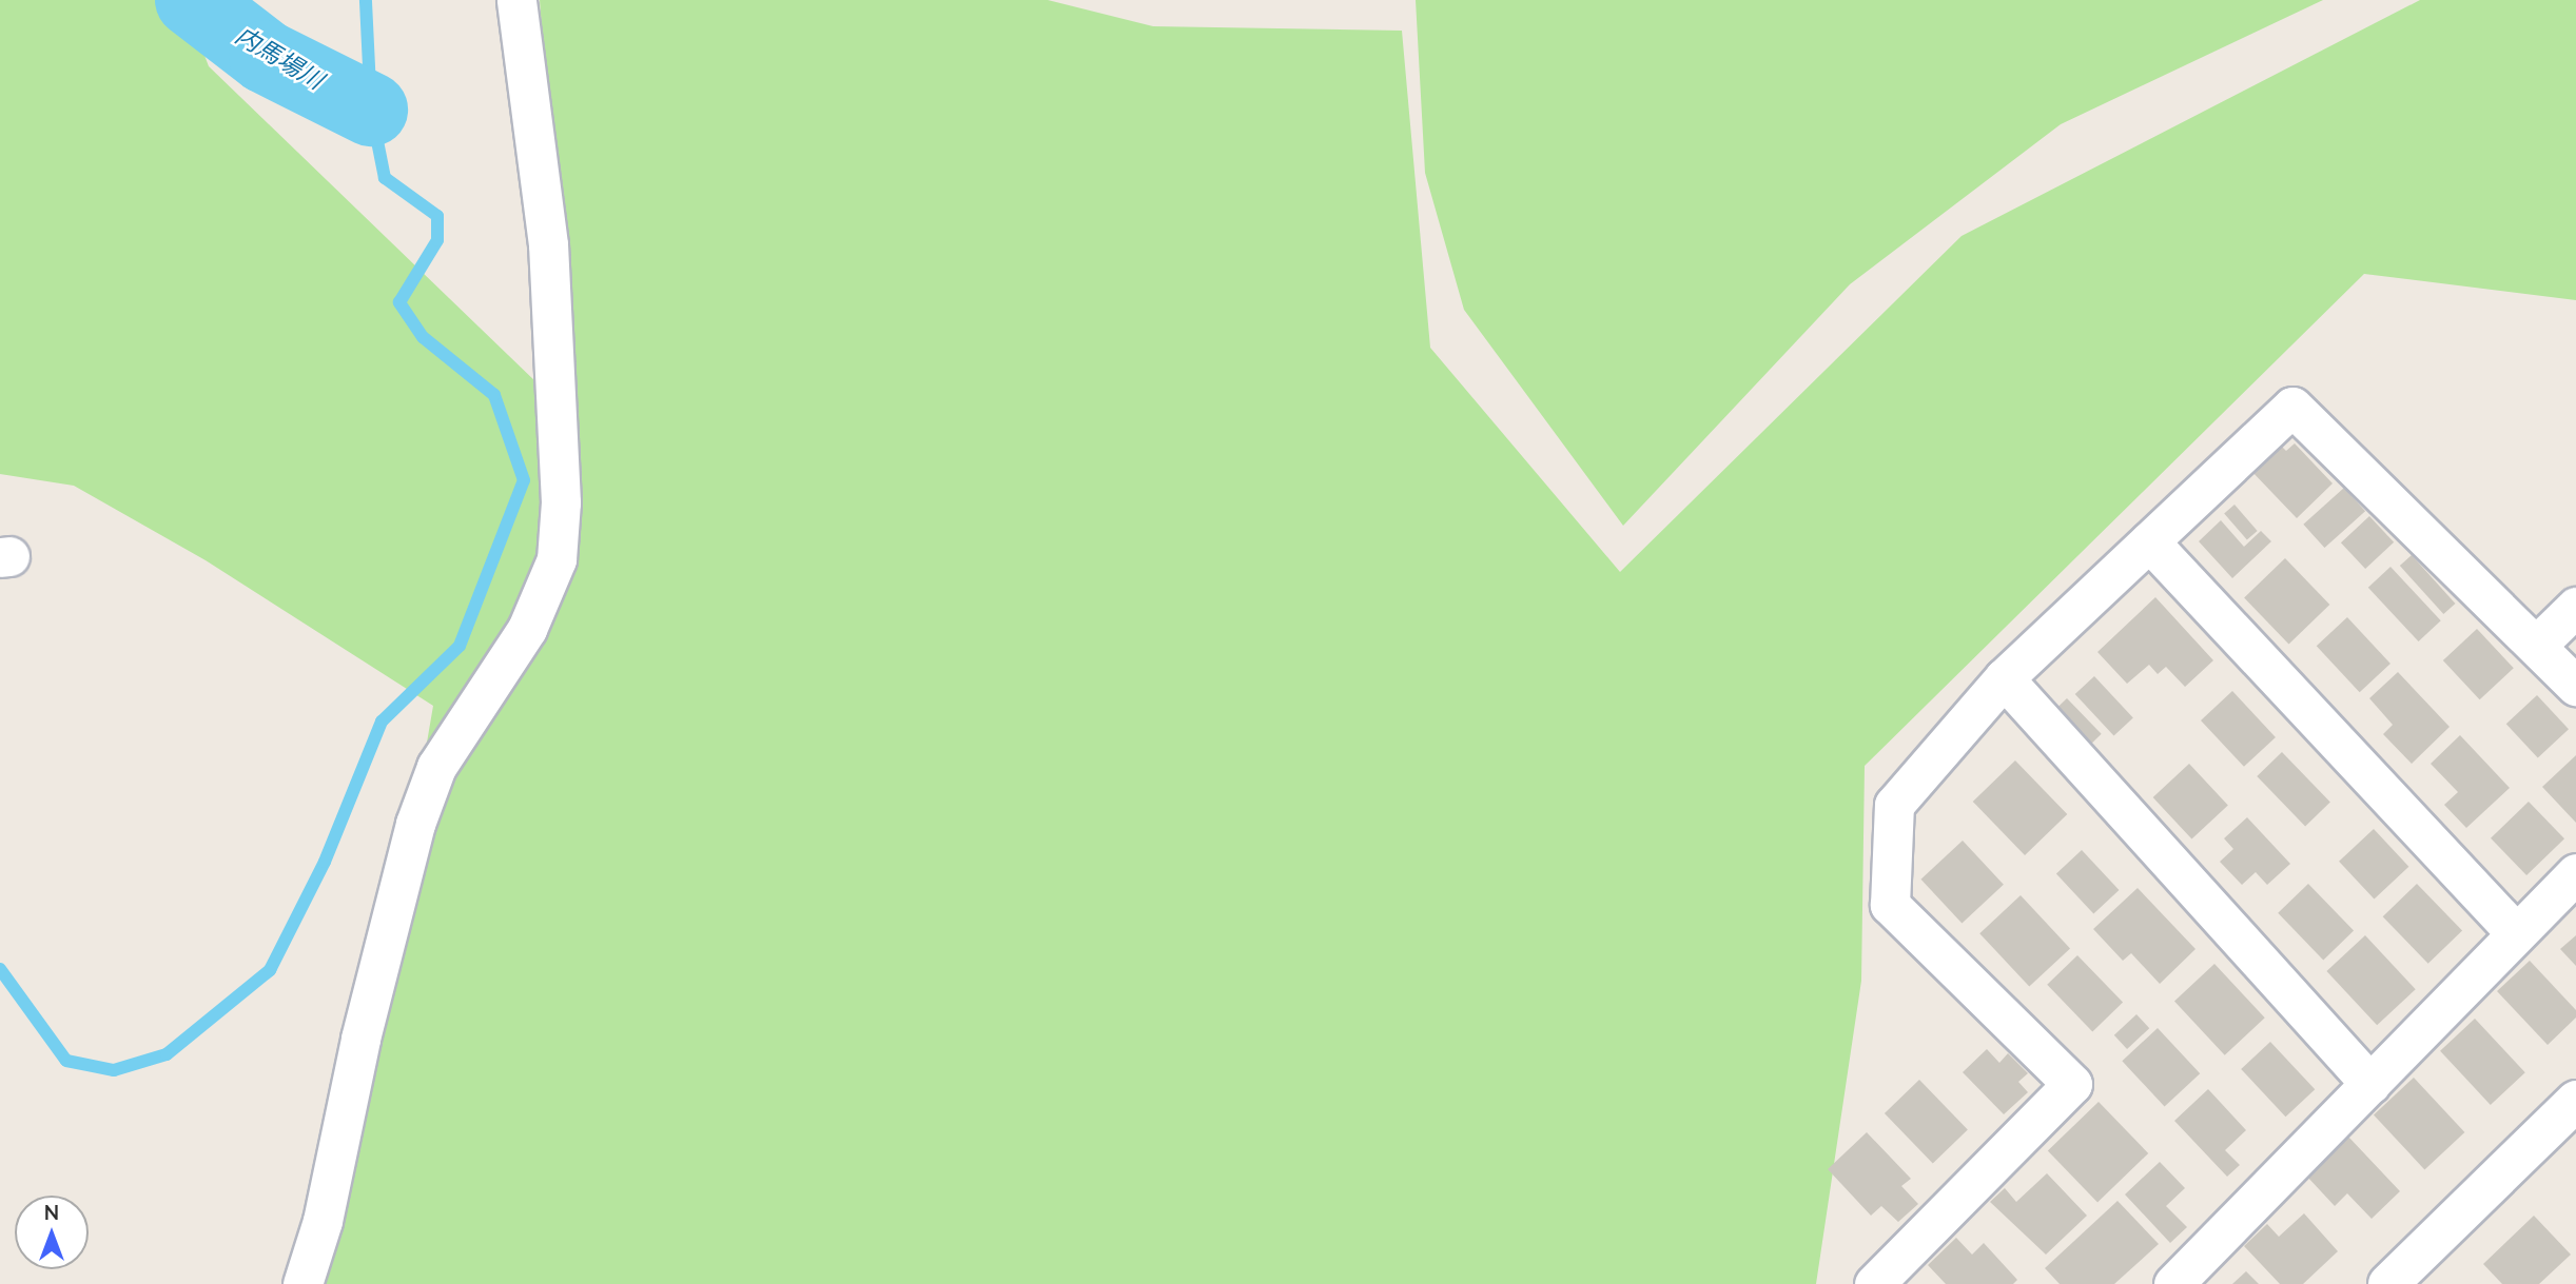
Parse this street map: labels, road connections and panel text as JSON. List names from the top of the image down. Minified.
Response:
{"water":["内馬場川"],"north":"top"}
